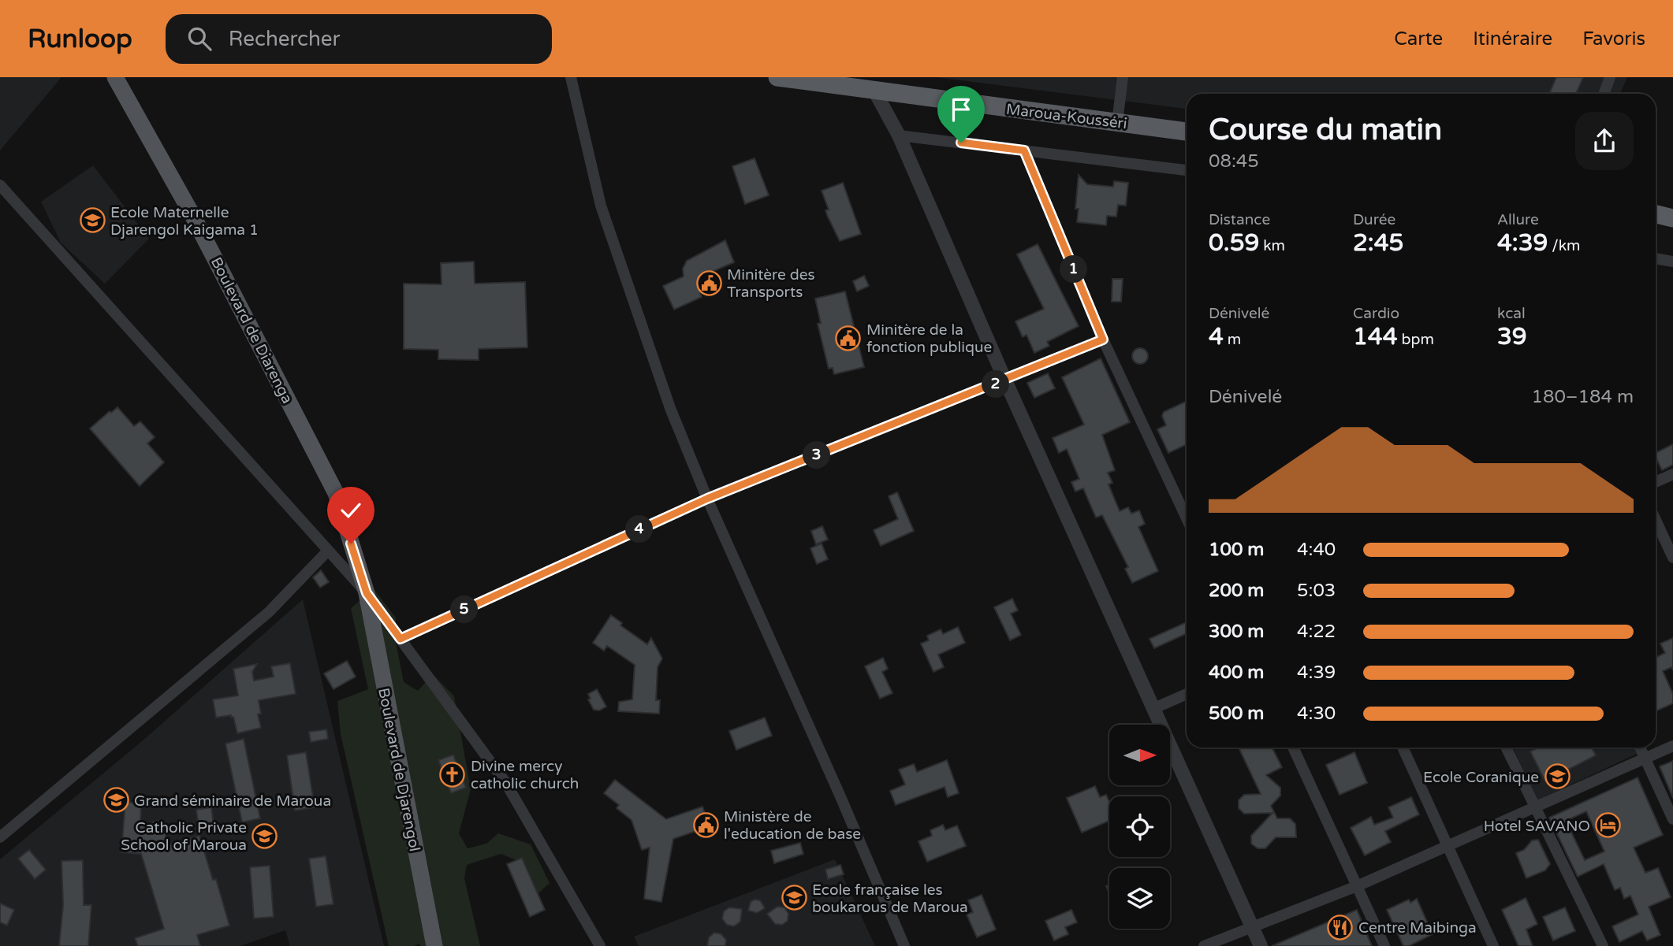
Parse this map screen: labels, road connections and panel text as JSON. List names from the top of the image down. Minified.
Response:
{"streets":{"highway":["Maroua-Kousséri"],"main road":["Boulevard de Diarenga","Boulevard de Djarengol"]},"crossings":[["Boulevard de Diarenga","Boulevard de Djarengol"]],"places":{"school or university":["Ecole Maternelle Djarengol Kaigama 1","Ecole Coranique","Grand séminaire de Maroua","Catholic Private School of Maroua","Ecole française les boukarous de Maroua"],"public building":["Minitère des Transports","Minitère de la fonction publique","Ministère de l'education de base"],"church":["Divine mercy catholic church"],"hotel":["Hotel SAVANO"],"restaurant":["Centre Maibinga"]},"north":"right","page":{"header":"Runloop","search":"Rechercher","nav":["Carte","Itinéraire","Favoris"],"heading":["Course du matin","08:45"],"stats":[["Distance","0.59 km"],["Durée","2:45"],["Allure","4:39 /km"],["Dénivelé","4 m"],["Cardio","144 bpm"],["kcal","39"]],"pins":["1","2","3","4","5"],"chart":["Dénivelé","180–184 m"],"list":[{"name":"100 m","note":"4:40"},{"name":"200 m","note":"5:03"},{"name":"300 m","note":"4:22"},{"name":"400 m","note":"4:39"},{"name":"500 m","note":"4:30"}]}}
